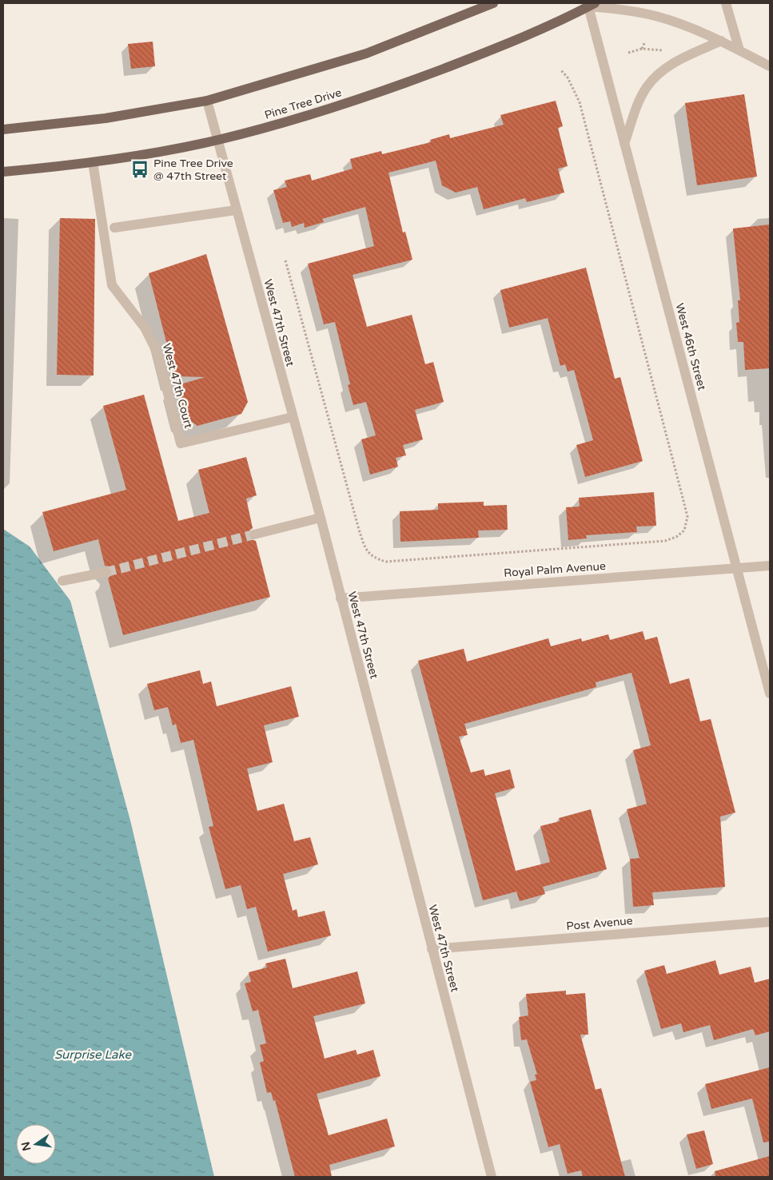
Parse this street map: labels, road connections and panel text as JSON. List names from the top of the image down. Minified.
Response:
{"streets":{"main road":["Pine Tree Drive"],"street":["West 47th Street","West 46th Street","West 47th Court","Royal Palm Avenue","Post Avenue"]},"crossings":[["Pine Tree Drive","West 47th Street"],["Pine Tree Drive","West 46th Street"],["Pine Tree Drive","West 47th Court"],["West 47th Street","West 47th Court"],["West 47th Street","Royal Palm Avenue"],["West 47th Street","Post Avenue"],["West 46th Street","Royal Palm Avenue"]],"water":["Surprise Lake"],"places":{"bus stop":["Pine Tree Drive @ 47th Street"]},"north":"left"}
